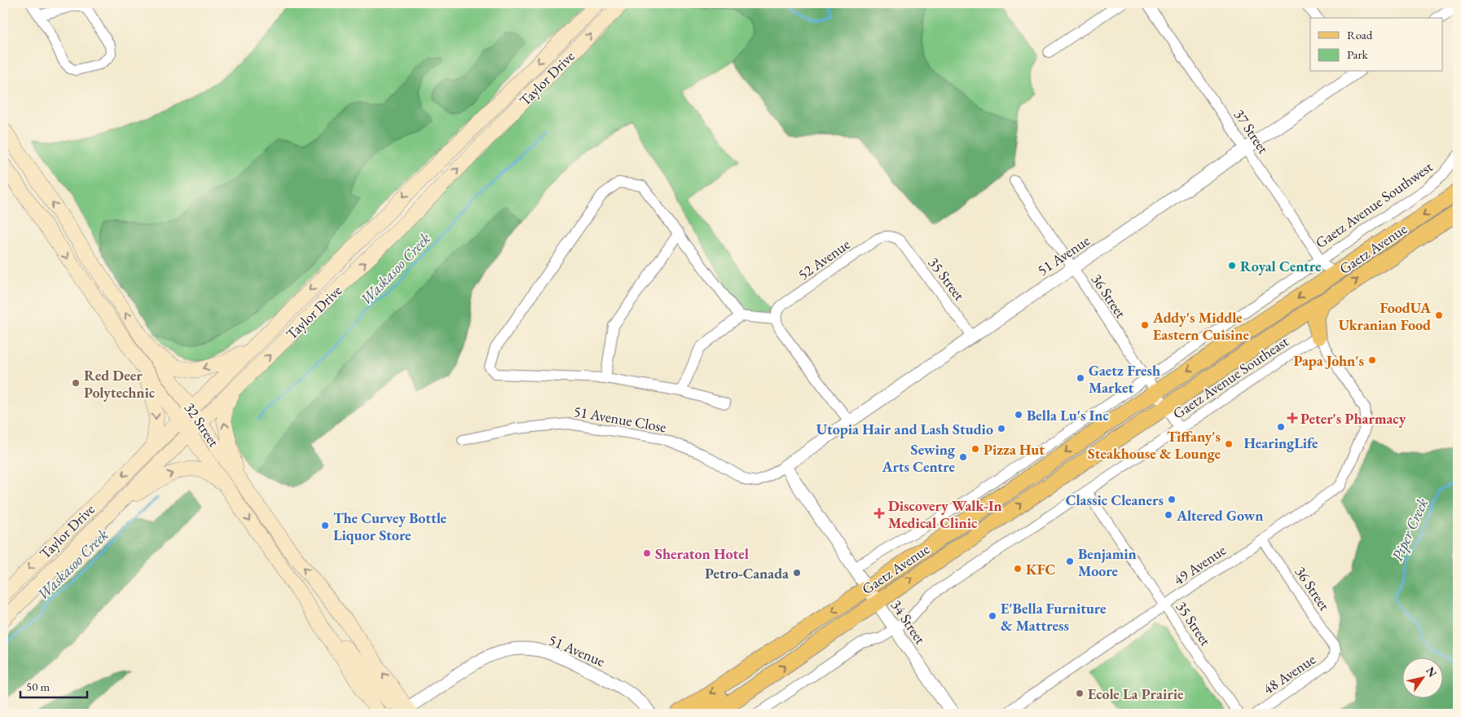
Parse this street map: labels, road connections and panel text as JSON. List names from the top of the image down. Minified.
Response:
{"streets":{"main road":["Taylor Drive","Gaetz Avenue","32 Street"],"street":["37 Street","Gaetz Avenue Southwest","51 Avenue","52 Avenue","35 Street","36 Street","Gaetz Avenue Southeast","51 Avenue Close","49 Avenue","34 Street","48 Avenue"]},"crossings":[["Taylor Drive","32 Street"],["37 Street","Gaetz Avenue Southwest"],["37 Street","Gaetz Avenue"],["37 Street","51 Avenue"],["Gaetz Avenue Southwest","36 Street"],["Gaetz Avenue Southwest","34 Street"],["Gaetz Avenue","36 Street"],["Gaetz Avenue","34 Street"],["51 Avenue","35 Street"],["51 Avenue","36 Street"],["51 Avenue","51 Avenue Close"],["51 Avenue","32 Street"],["51 Avenue","34 Street"],["52 Avenue","35 Street"],["35 Street","Gaetz Avenue Southeast"],["35 Street","49 Avenue"],["36 Street","Gaetz Avenue Southeast"],["36 Street","49 Avenue"],["36 Street","48 Avenue"],["Gaetz Avenue Southeast","49 Avenue"],["Gaetz Avenue Southeast","34 Street"],["51 Avenue Close","34 Street"]],"water":["Waskasoo Creek","Piper Creek"],"places":{"other":["Royal Centre","FoodUA Ukranian Food","Addy's Middle Eastern Cuisine","Papa John's","Gaetz Fresh Market","Red Deer Polytechnic","Bella Lu's Inc","HearingLife","Utopia Hair and Lash Studio","Tiffany's Steakhouse & Lounge","Pizza Hut","Sewing Arts Centre","Classic Cleaners","Altered Gown","The Curvey Bottle Liquor Store","Sheraton Hotel","Benjamin Moore","KFC","Petro-Canada","E'Bella Furniture & Mattress","Ecole La Prairie"],"health":["Peter's Pharmacy","Discovery Walk-In Medical Clinic"]},"legend":["Road","Park"],"scale_bar":"50 m","north":"top right"}
